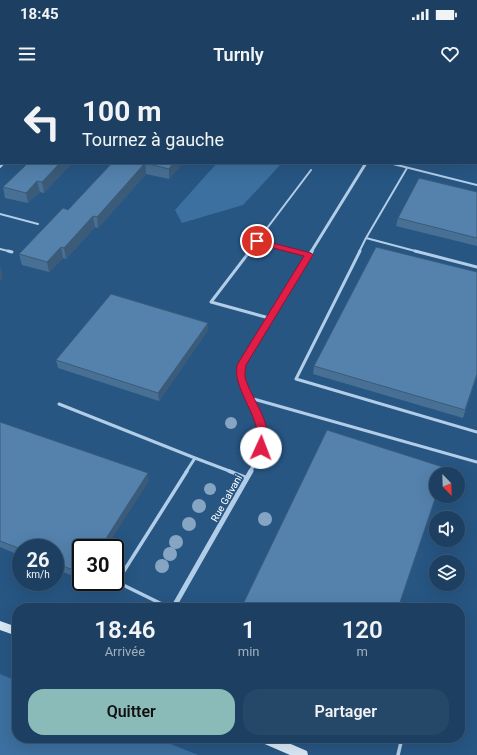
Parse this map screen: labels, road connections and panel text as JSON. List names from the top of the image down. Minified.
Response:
{"streets":{"street":["Rue Galvani"]},"north":"bottom right","page":{"status":"18:45","header":"Turnly","turn":["100 m","Tournez à gauche"],"speed":"26 km/h","limit":"30","eta":["18:46","Arrivée","1","min","120","m"],"buttons":["Quitter","Partager"]}}
